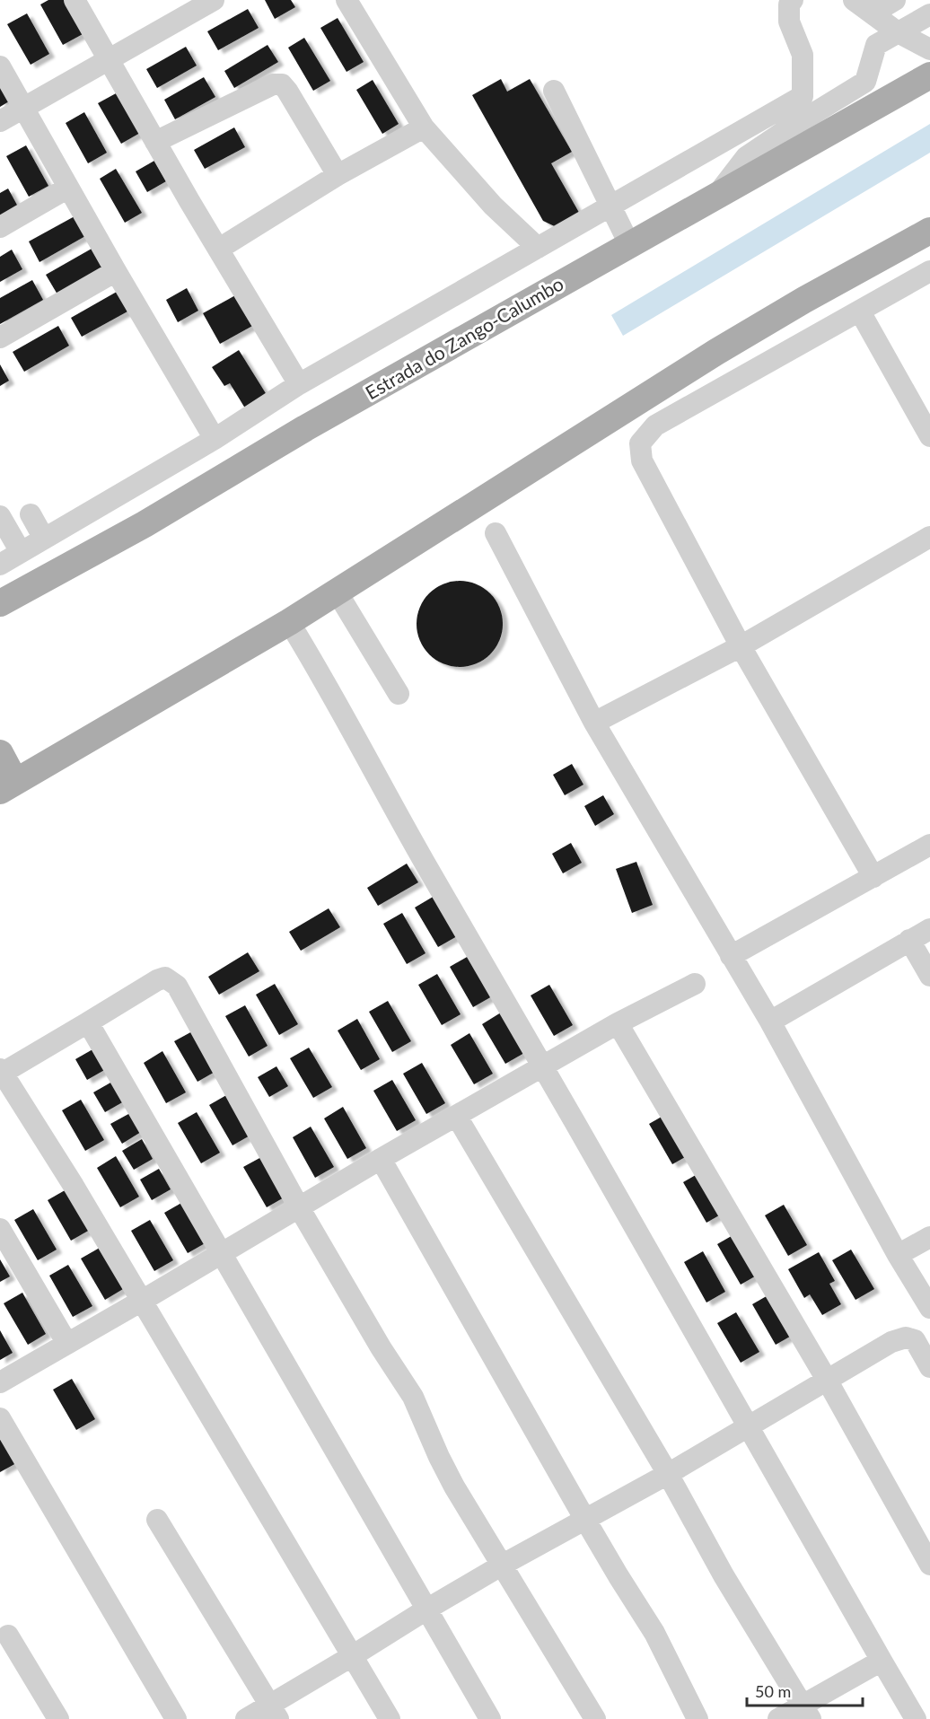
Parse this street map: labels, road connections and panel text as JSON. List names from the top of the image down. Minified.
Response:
{"streets":{"main road":["Estrada do Zango-Calumbo"]},"scale_bar":"50 m"}
